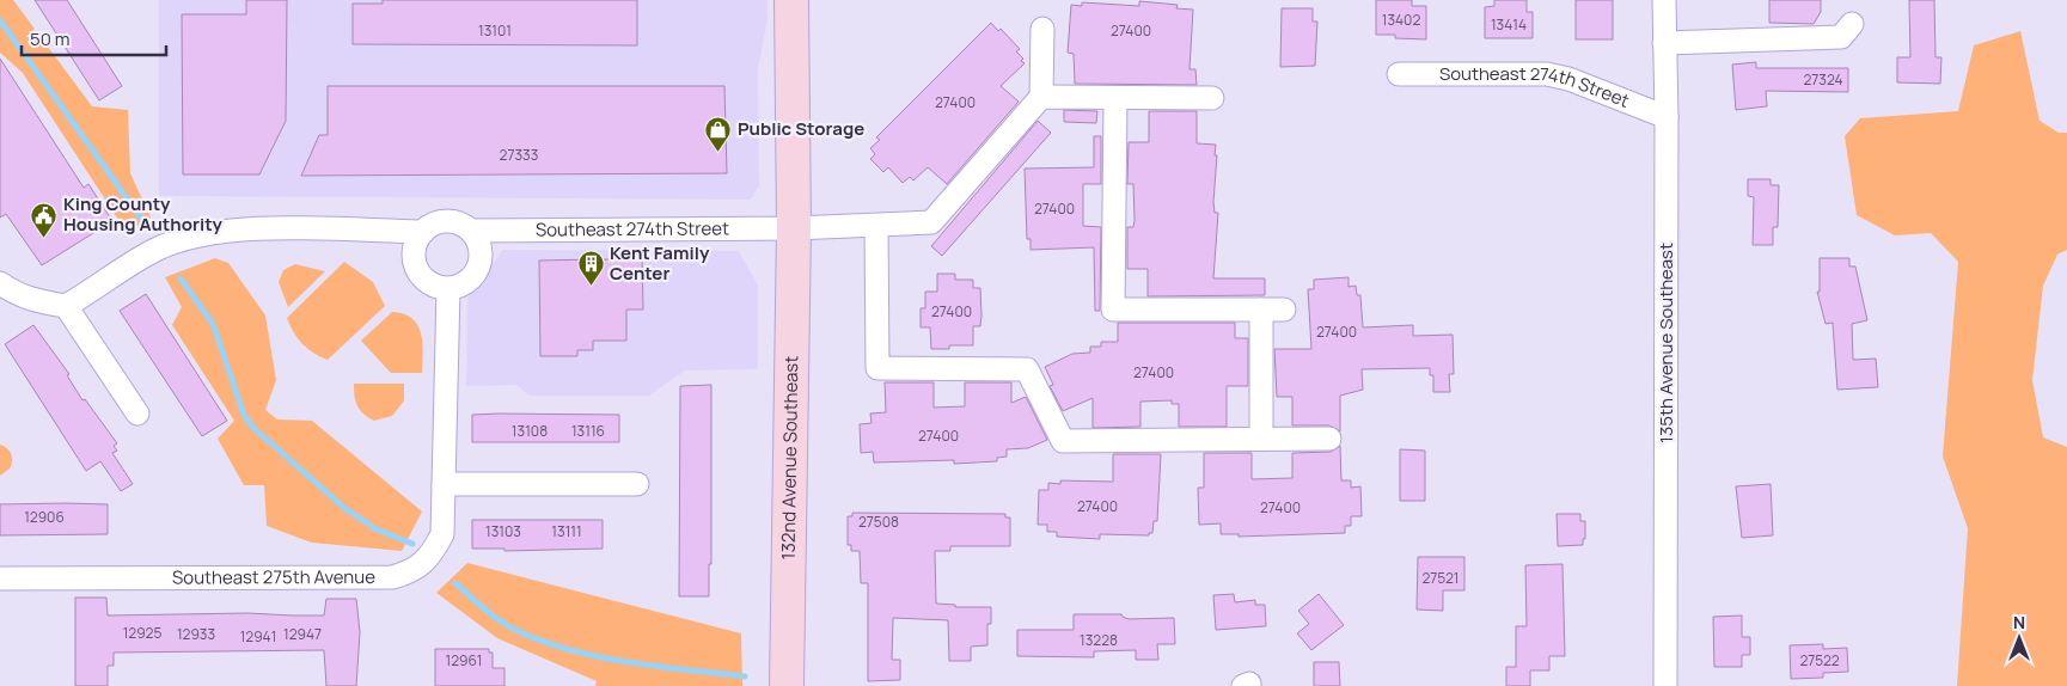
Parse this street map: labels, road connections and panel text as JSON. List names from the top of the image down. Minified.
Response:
{"streets":{"main road":["132nd Avenue Southeast"],"street":["Southeast 274th Street","135th Avenue Southeast","Southeast 275th Avenue"]},"crossings":[["Southeast 274th Street","135th Avenue Southeast"],["Southeast 274th Street","132nd Avenue Southeast"],["Southeast 274th Street","Southeast 275th Avenue"]],"places":{"shop":["Public Storage"],"public building":["King County Housing Authority"],"building":["Kent Family Center"]},"house_numbers":["13402","13414","13101","27400","27324","27400","27333","27400","27400","27400","27400","13108","13116","27400","27400","27400","12906","27508","13103","13111","27521","12925","12933","12947","12941","13228","12961","27522"],"scale_bar":"50 m","north":"top"}
